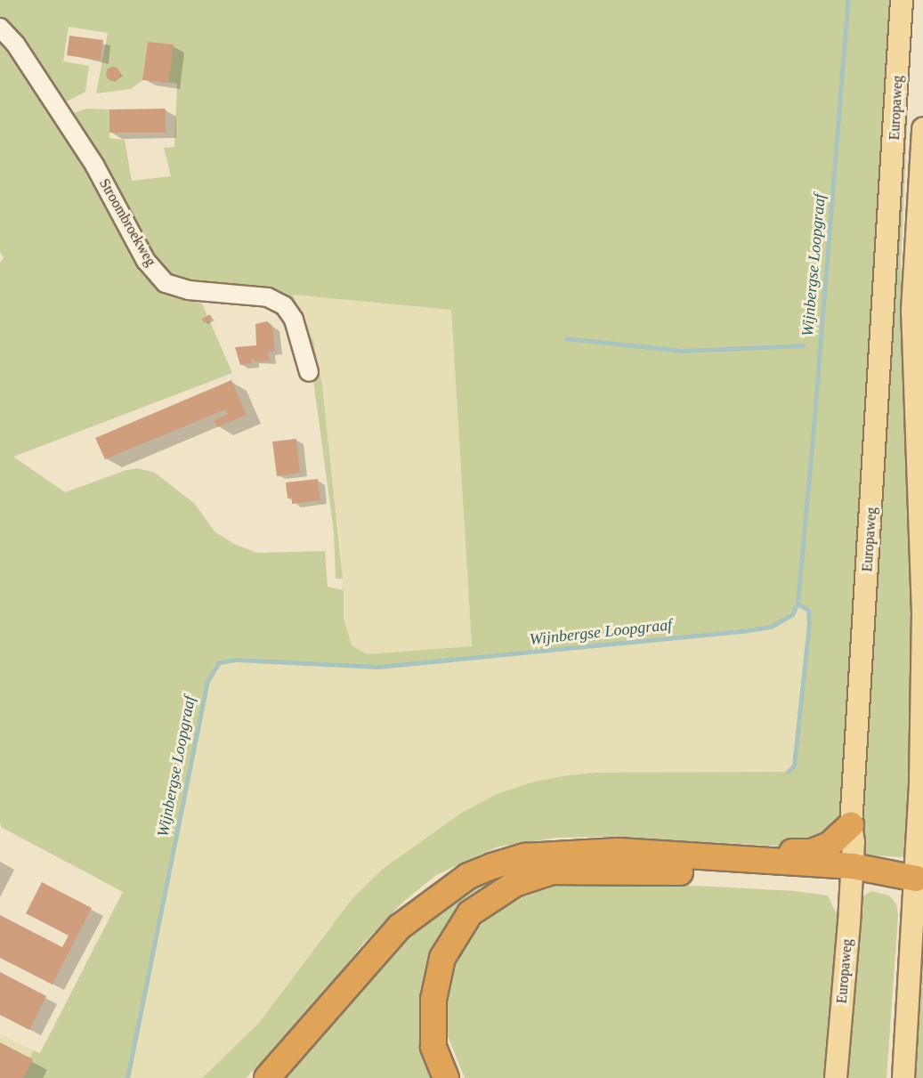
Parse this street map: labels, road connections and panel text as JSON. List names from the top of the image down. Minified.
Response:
{"streets":{"main road":["Europaweg"],"street":["Stroombroekweg"]},"water":["Wijnbergse Loopgraaf"]}
